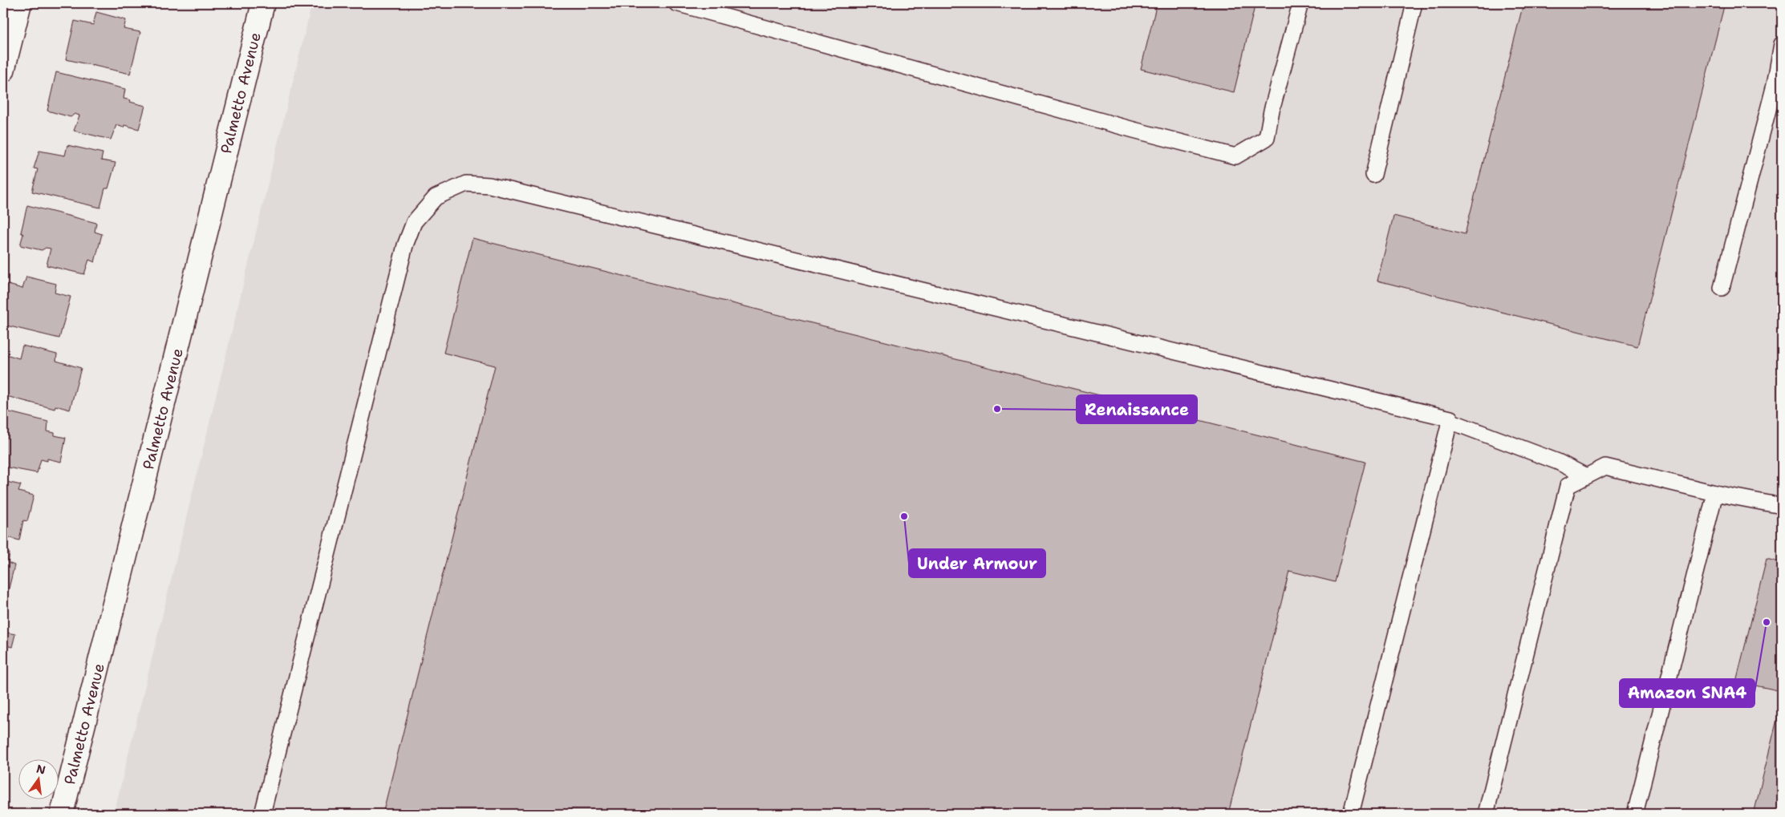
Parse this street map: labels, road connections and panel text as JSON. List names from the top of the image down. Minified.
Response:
{"streets":{"street":["Palmetto Avenue"]},"places":["Renaissance","Under Armour","Amazon SNA4"],"north":"top"}
